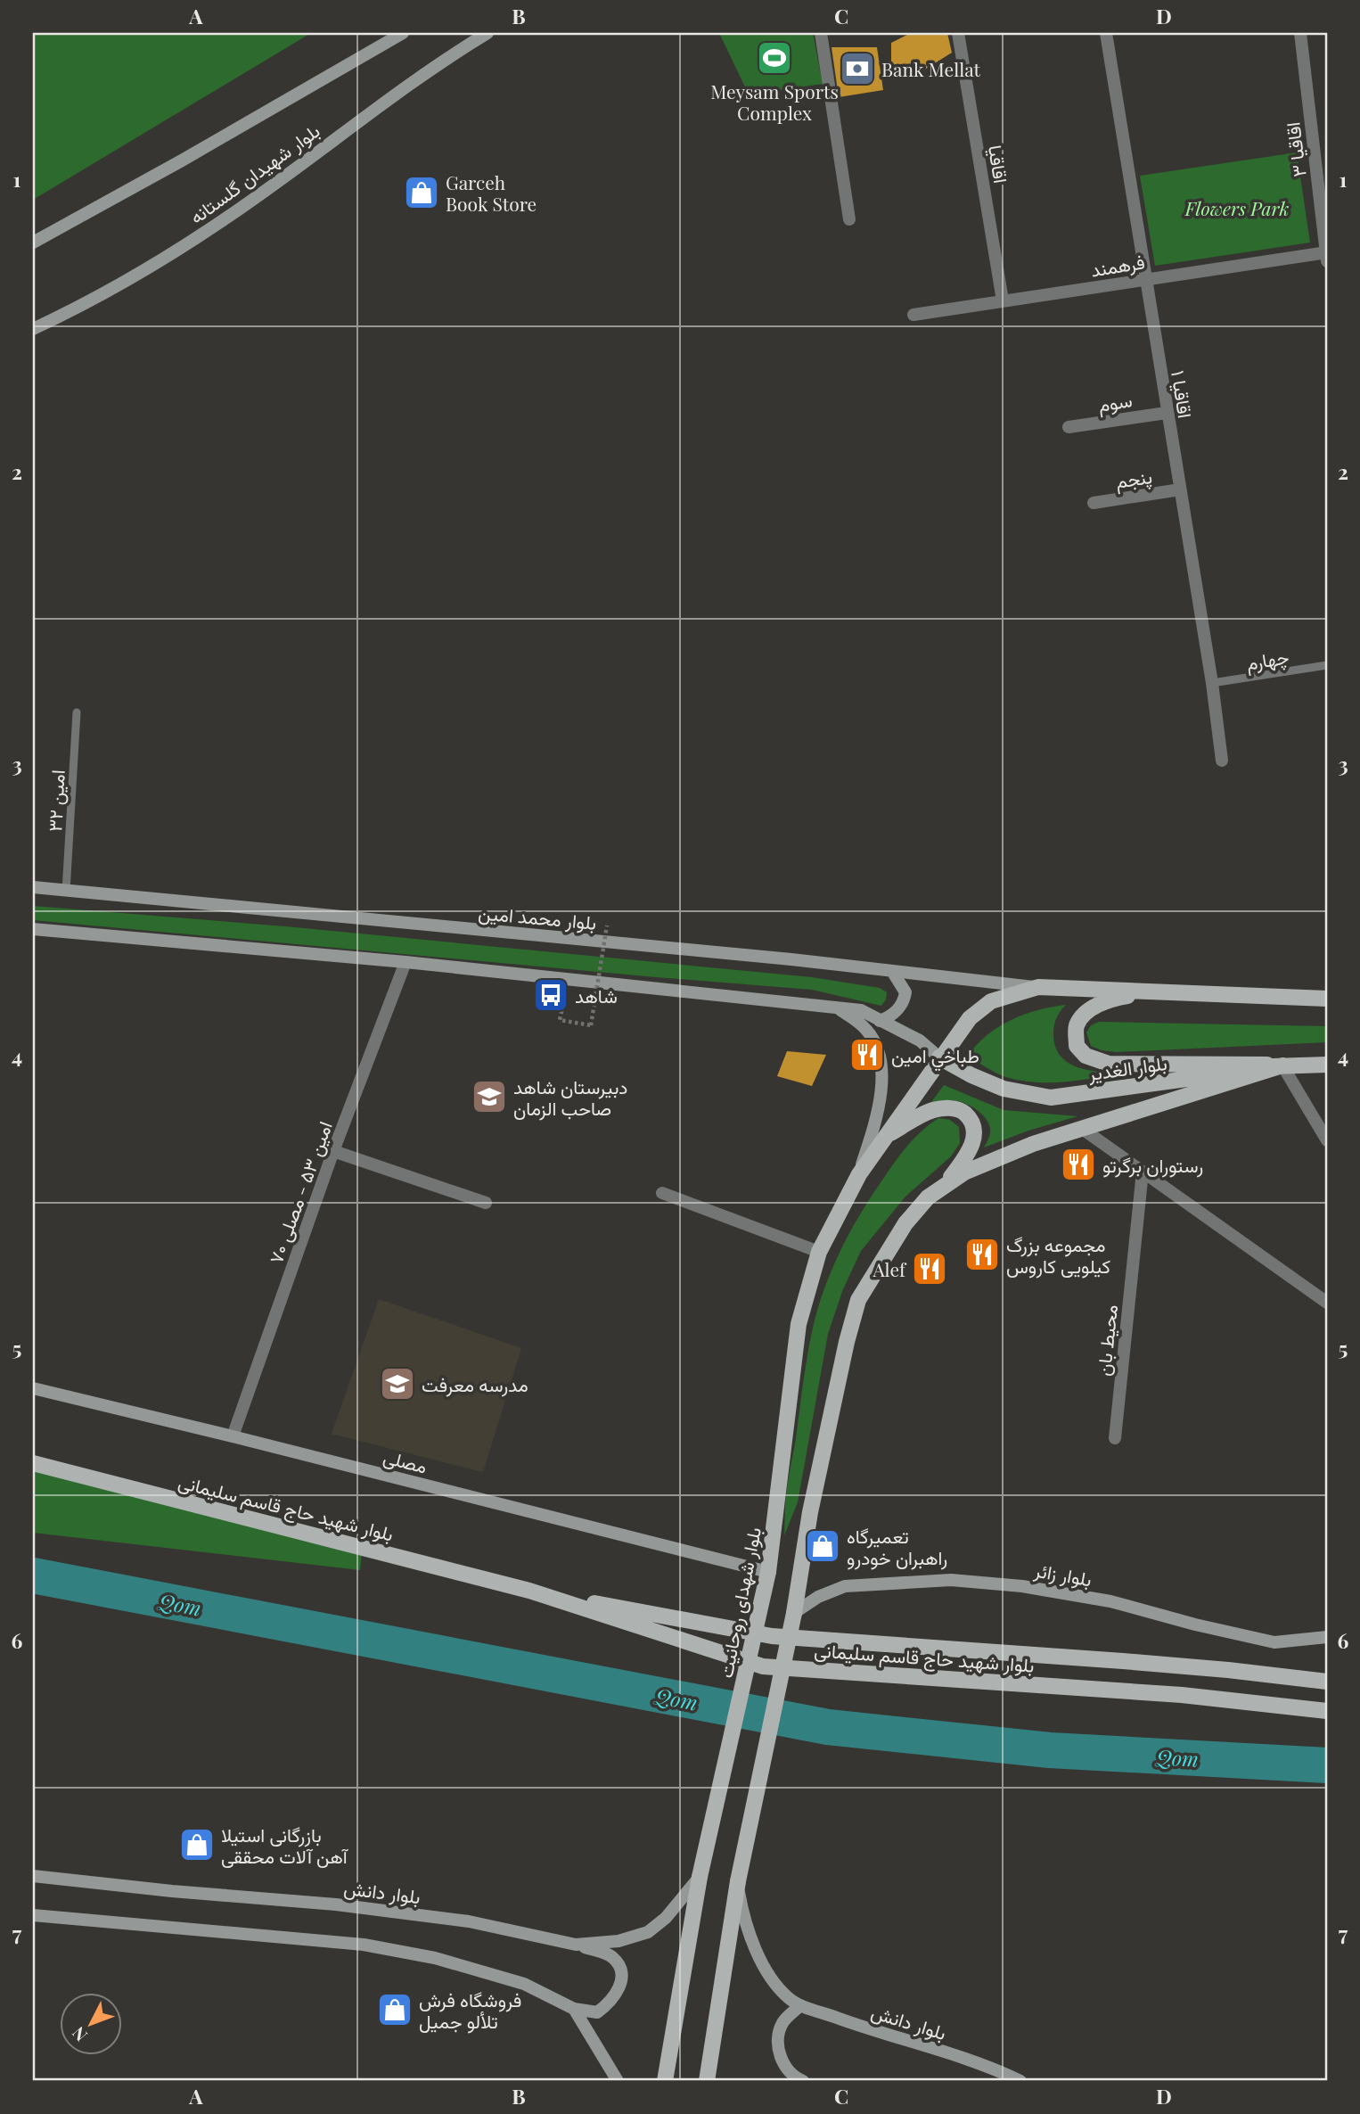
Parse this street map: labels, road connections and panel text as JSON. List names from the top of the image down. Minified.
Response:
{"streets":{"main road":["بلوار شهیدان گلستانه","بلوار محمد امین","بلوار الغدیر","مصلی","بلوار شهید حاج قاسم سلیمانی","بلوار زائر","بلوار شهدای روحانیت","بلوار دانش"],"street":["اقاقیا ۳","اقاقیا","فرهمند","اقاقیا ۱","سوم","پنجم","امین ۵۳ - مصلی ۷۰","محیط بان"],"lane":["چهارم","امین ۳۲"]},"crossings":[["اقاقیا ۳","فرهمند"],["اقاقیا","فرهمند"],["فرهمند","اقاقیا ۱"],["اقاقیا ۱","سوم"],["اقاقیا ۱","پنجم"],["اقاقیا ۱","چهارم"],["امین ۳۲","بلوار محمد امین"],["بلوار محمد امین","بلوار شهدای روحانیت"],["بلوار الغدیر","بلوار شهدای روحانیت"],["امین ۵۳ - مصلی ۷۰","مصلی"],["مصلی","بلوار شهدای روحانیت"],["بلوار شهدای روحانیت","بلوار دانش"]],"water":["Qom"],"parks":["Flowers Park"],"places":{"sports":["Meysam Sports Complex"],"bank":["Bank Mellat"],"shop":["Garceh Book Store","تعمیرگاه راهبران خودرو","بازرگانی استیلا آهن آلات محققی","فروشگاه فرش تلألو جمیل"],"bus stop":["شاهد"],"restaurant":["طباخي امين","رستوران برگرتو","مجموعه بزرگ کیلویی کاروس","Alef"],"school or university":["دبیرستان شاهد صاحب الزمان","مدرسه معرفت"]},"north":"bottom left","grid":{"columns":["A","B","C","D"],"rows":["1","2","3","4","5","6","7"]}}
